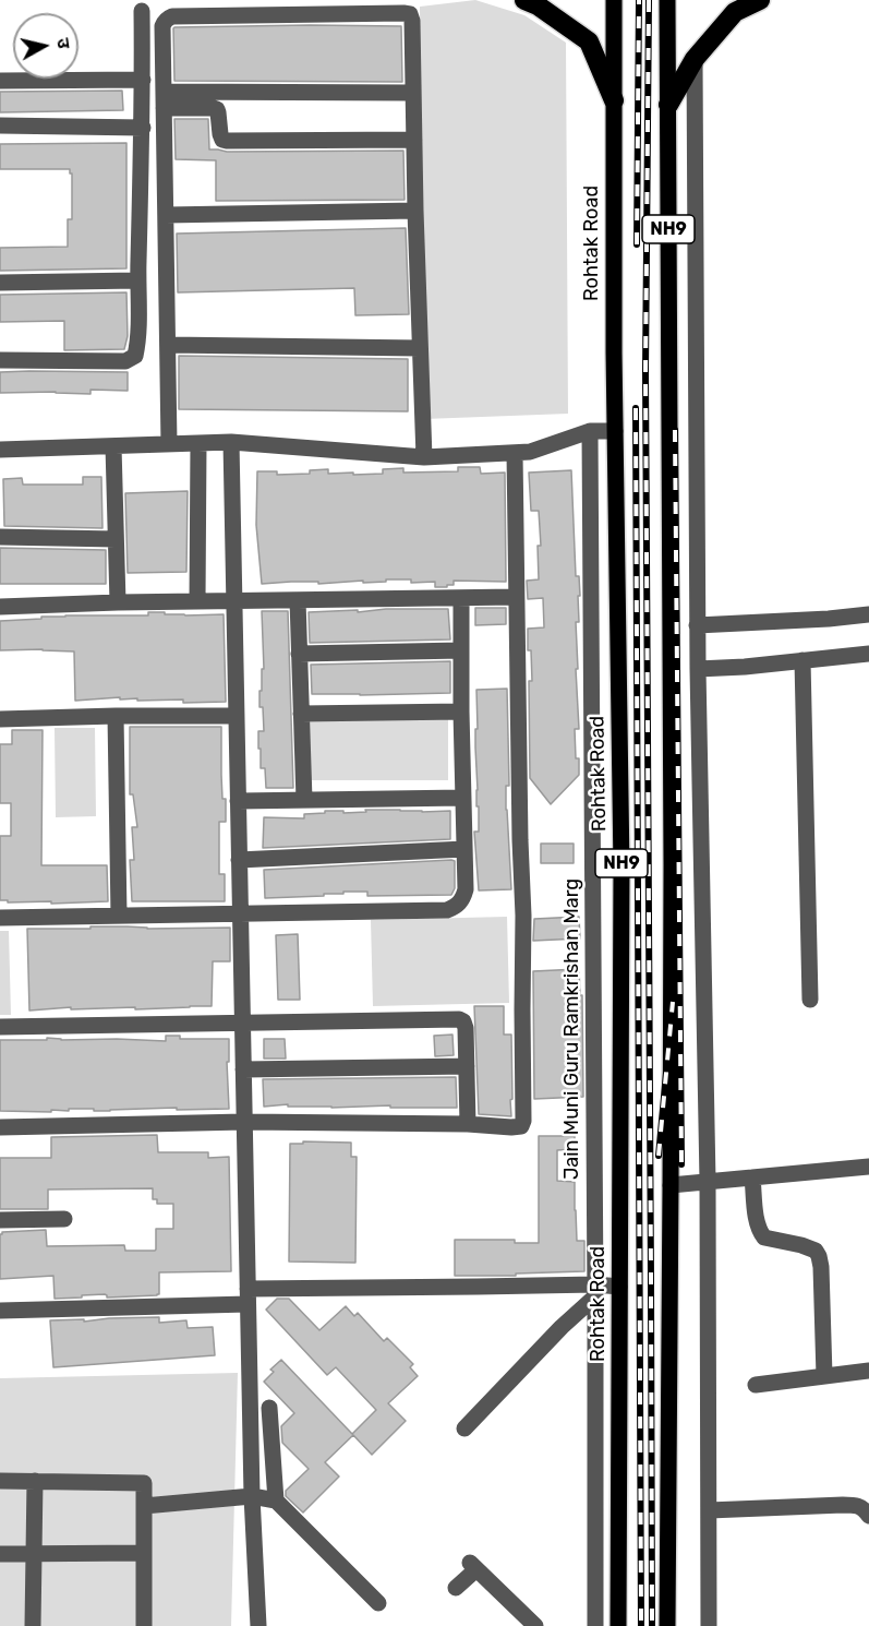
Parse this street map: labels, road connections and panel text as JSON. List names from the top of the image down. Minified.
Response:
{"streets":{"main road":["NH9","Rohtak Road"],"street":["Jain Muni Guru Ramkrishan Marg"]},"north":"right"}
